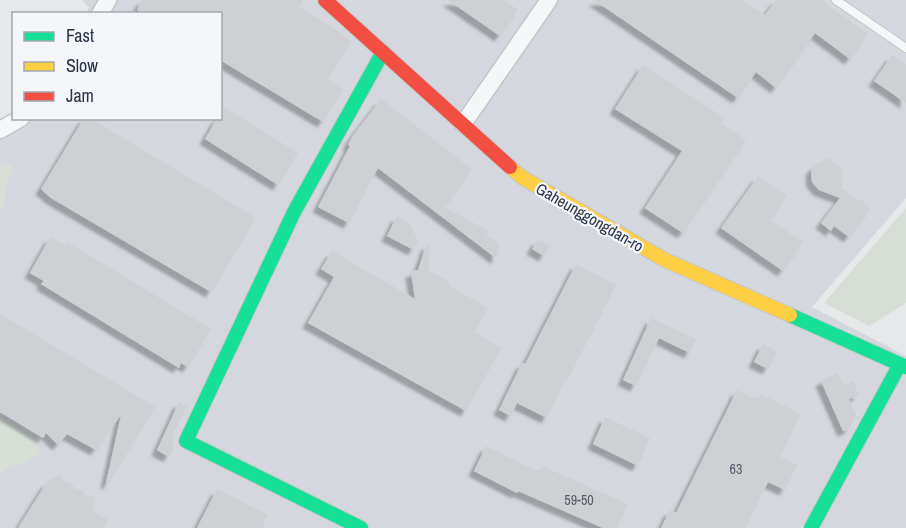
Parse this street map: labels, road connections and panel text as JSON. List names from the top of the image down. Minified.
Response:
{"streets":{"street":["Gaheunggongdan-ro"]},"house_numbers":["63","59-50"],"legend":["Fast","Slow","Jam"]}
